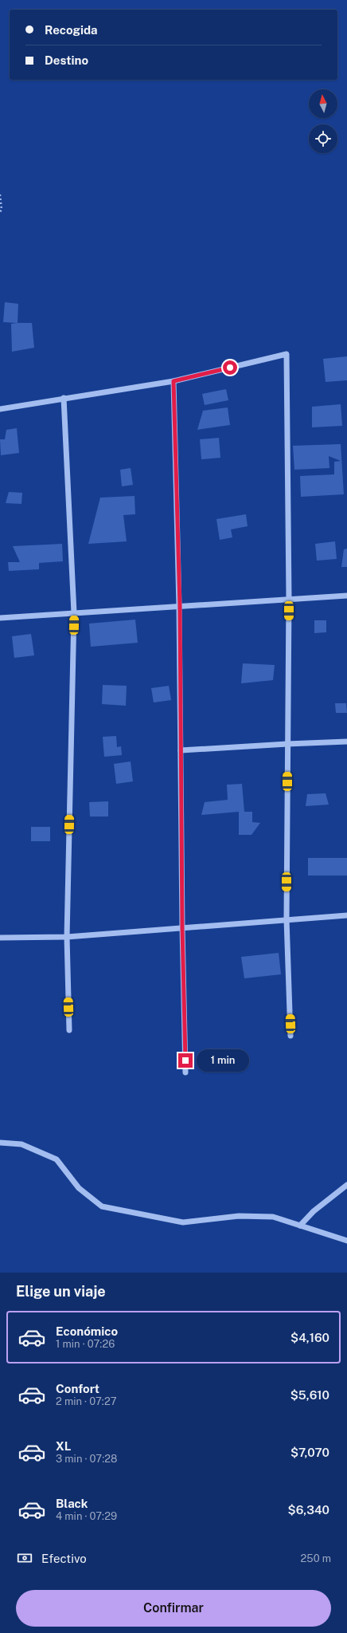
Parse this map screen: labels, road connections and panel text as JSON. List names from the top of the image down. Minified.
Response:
{"north":"top","page":{"banner":["Recogida","Destino"],"bubble":"1 min","heading":"Elige un viaje","list":[{"name":"Económico","note":"1 min · 07:26","value":"$4,160"},{"name":"Confort","note":"2 min · 07:27","value":"$5,610"},{"name":"XL","note":"3 min · 07:28","value":"$7,070"},{"name":"Black","note":"4 min · 07:29","value":"$6,340"}],"pay":["Efectivo","250 m"],"buttons":"Confirmar"}}
